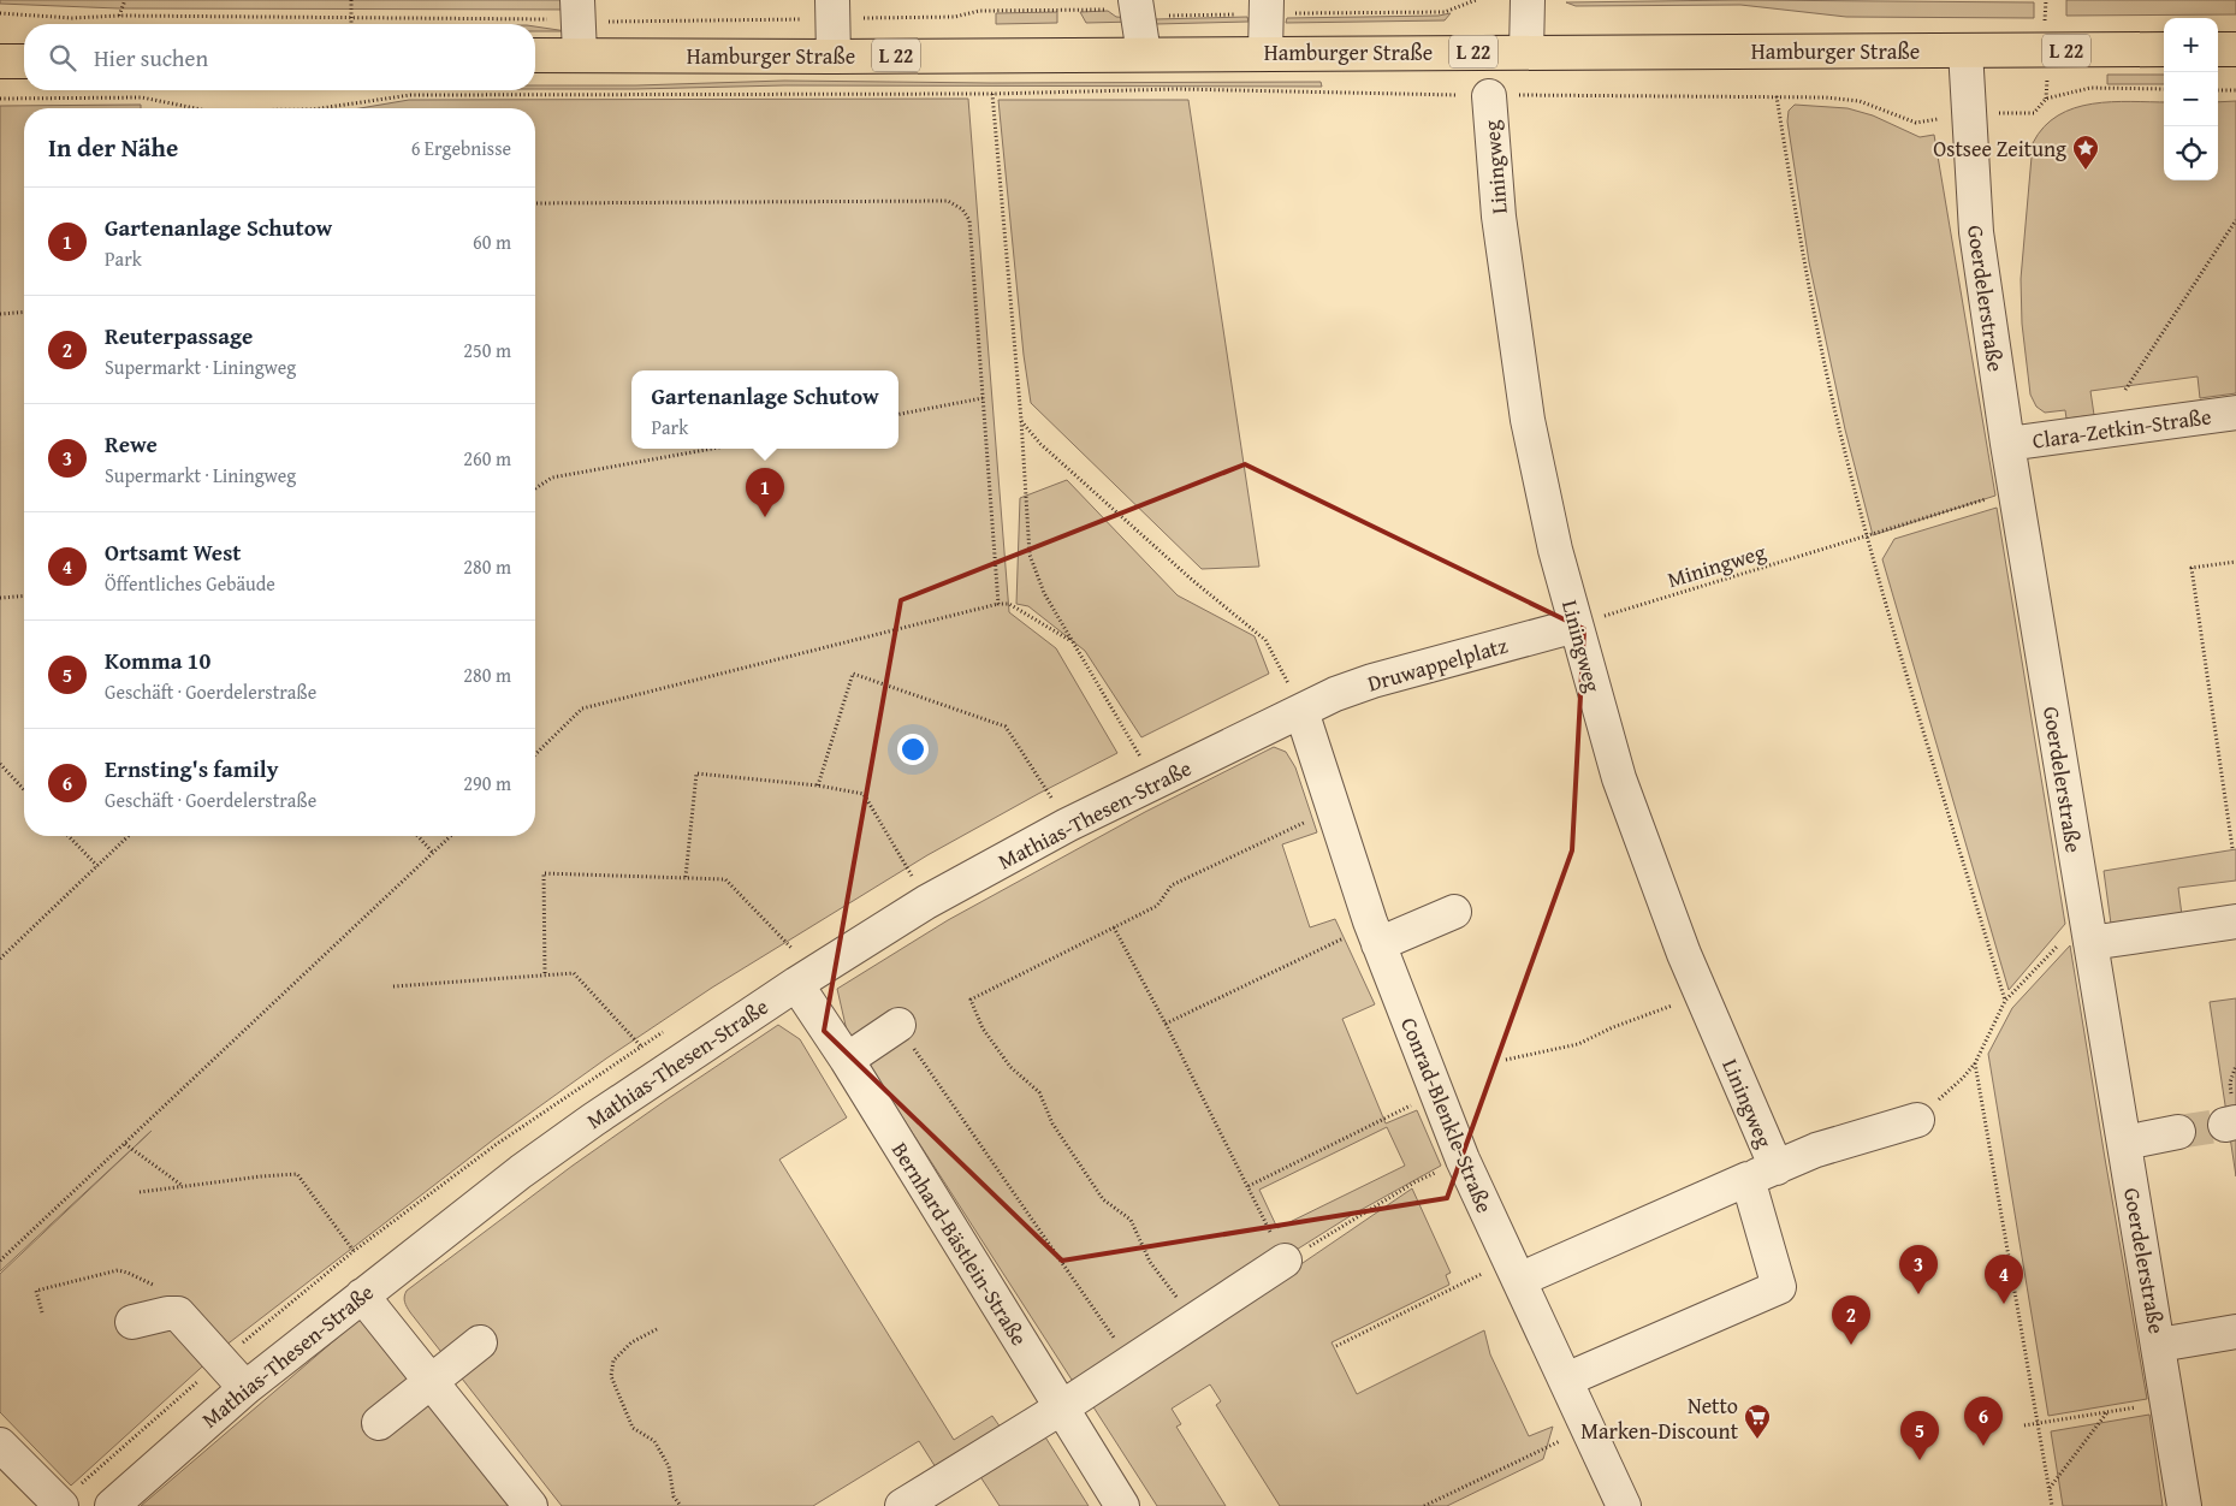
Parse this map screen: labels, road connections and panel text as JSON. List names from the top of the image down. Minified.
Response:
{"streets":{"main road":["Hamburger Straße","L 22"],"street":["Liningweg","Goerdelerstraße","Clara-Zetkin-Straße","Druwappelplatz","Mathias-Thesen-Straße","Conrad-Blenkle-Straße","Bernhard-Bästlein-Straße"],"path":["Miningweg"]},"crossings":[["Hamburger Straße","Goerdelerstraße"],["Liningweg","Miningweg"],["Liningweg","Druwappelplatz"],["Liningweg","Conrad-Blenkle-Straße"],["Goerdelerstraße","Clara-Zetkin-Straße"],["Miningweg","Druwappelplatz"],["Druwappelplatz","Mathias-Thesen-Straße"],["Druwappelplatz","Conrad-Blenkle-Straße"],["Mathias-Thesen-Straße","Conrad-Blenkle-Straße"],["Mathias-Thesen-Straße","Bernhard-Bästlein-Straße"]],"places":{"place":["Ostsee Zeitung"],"supermarket":["Netto Marken-Discount"]},"page":{"map_buttons":["+","−"],"search":"Hier suchen","heading":["In der Nähe","6 Ergebnisse"],"list":[{"mark":"1","name":"Gartenanlage Schutow","note":"Park","value":"60 m"},{"mark":"2","name":"Reuterpassage","note":"Supermarkt · Liningweg","value":"250 m"},{"mark":"3","name":"Rewe","note":"Supermarkt · Liningweg","value":"260 m"},{"mark":"4","name":"Ortsamt West","note":"Öffentliches Gebäude","value":"280 m"},{"mark":"5","name":"Komma 10","note":"Geschäft · Goerdelerstraße","value":"280 m"},{"mark":"6","name":"Ernsting's family","note":"Geschäft · Goerdelerstraße","value":"290 m"}],"popup":["Gartenanlage Schutow","Park"],"pins":["1","3","4","2","6","5"]}}
